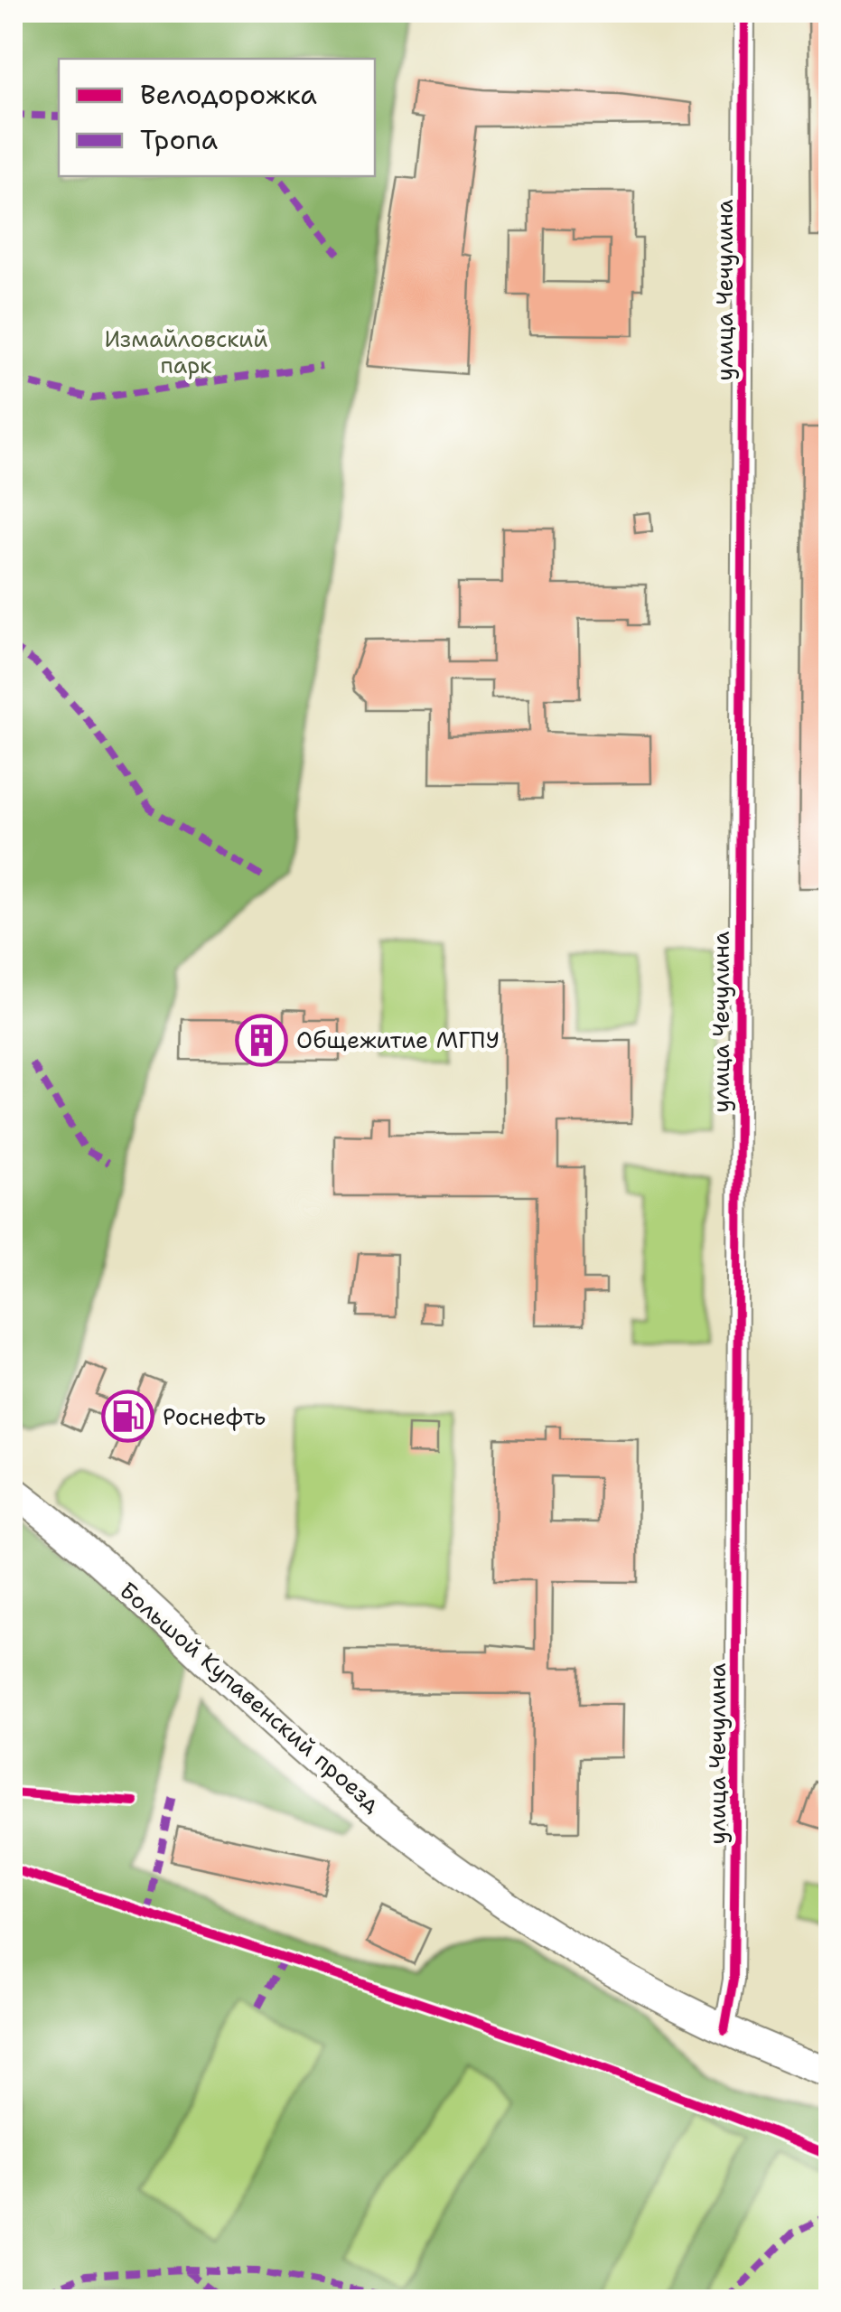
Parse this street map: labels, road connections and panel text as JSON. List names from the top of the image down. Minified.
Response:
{"streets":{"main road":["Большой Купавенский проезд"],"street":["улица Чечулина"]},"crossings":[["улица Чечулина","Большой Купавенский проезд"]],"parks":["Измайловский парк"],"places":{"building":["Общежитие МГПУ"],"fuel station":["Роснефть"]},"legend":["Велодорожка","Тропа"]}
